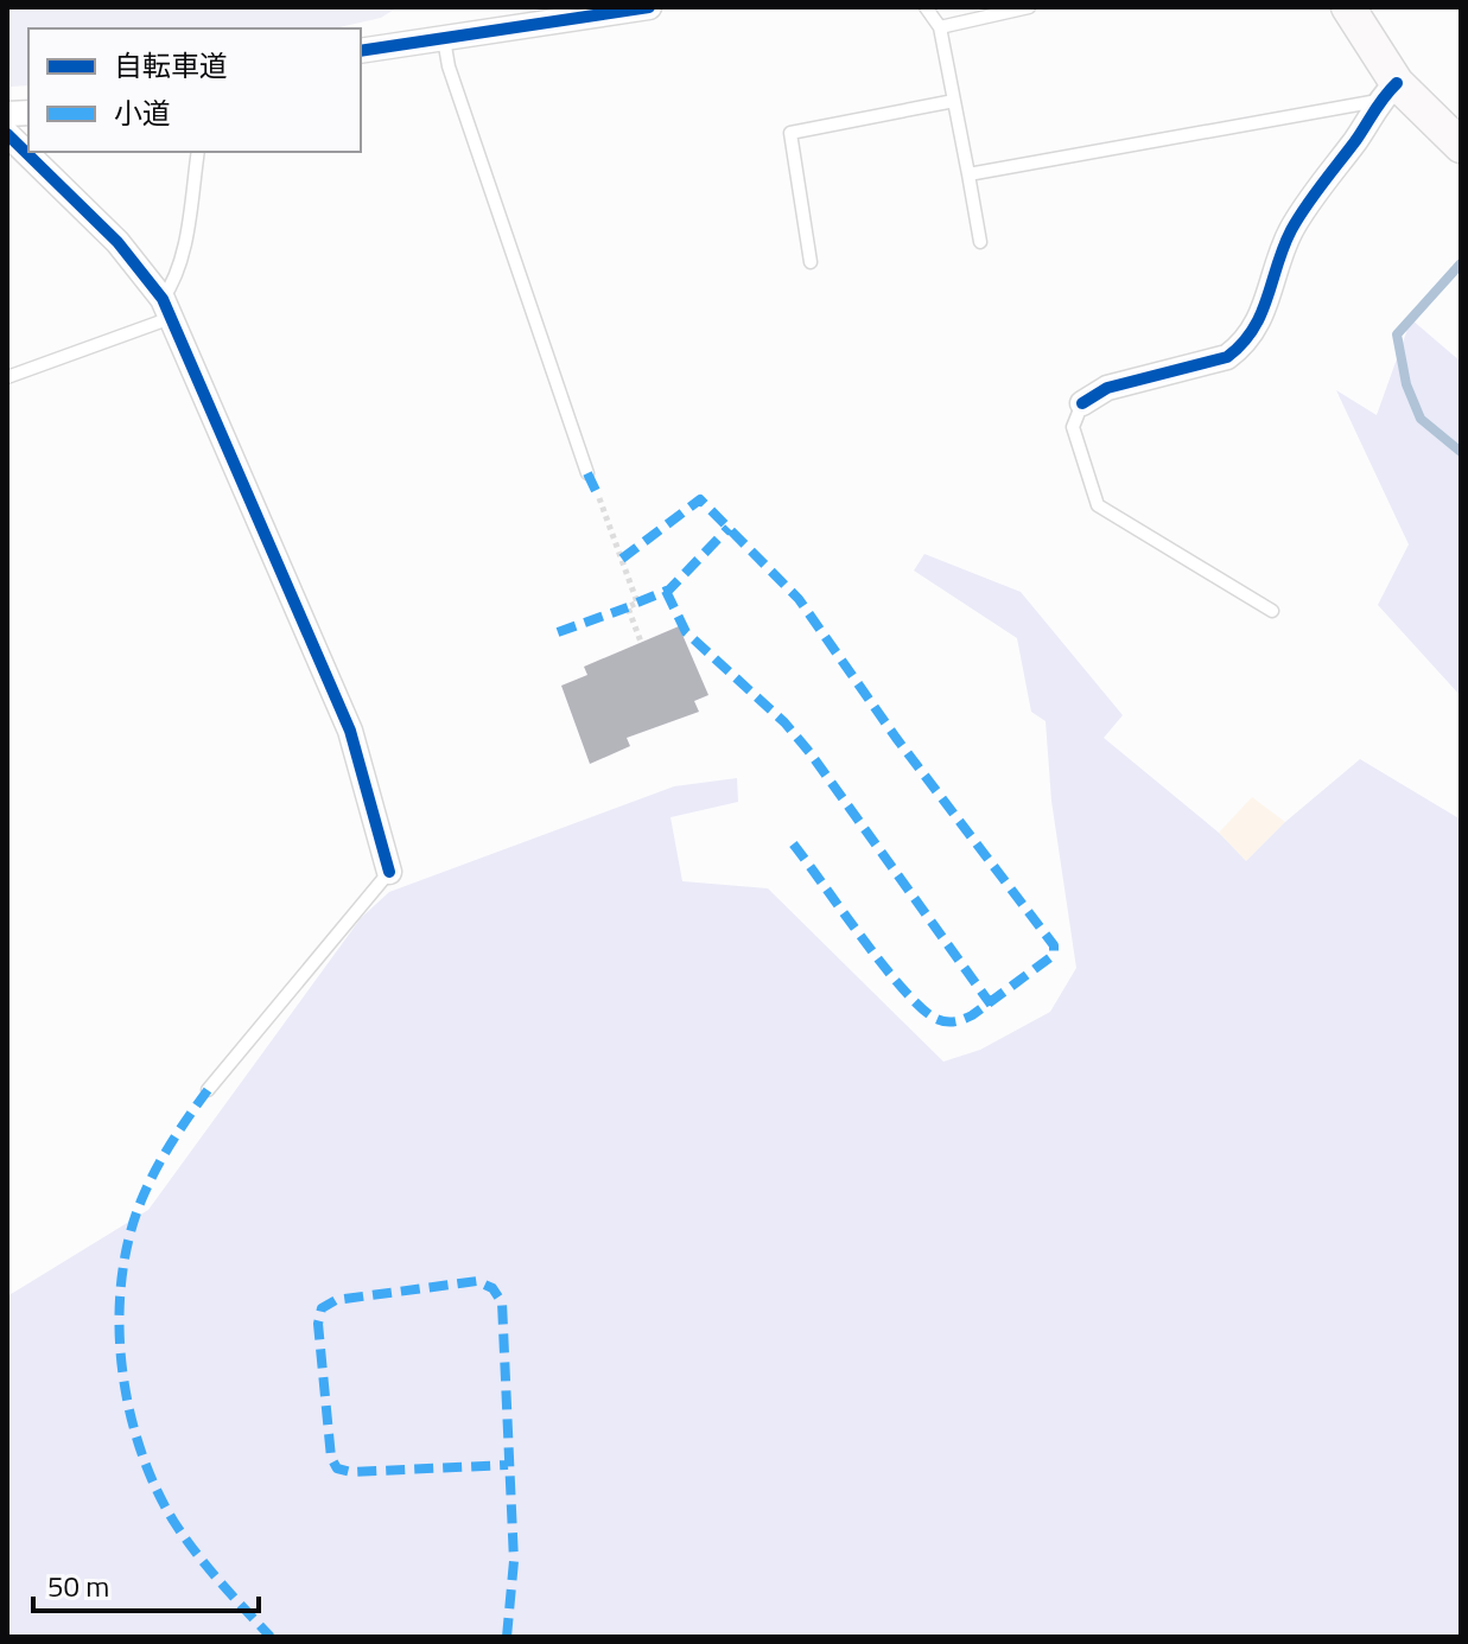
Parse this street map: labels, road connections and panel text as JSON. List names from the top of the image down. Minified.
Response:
{"legend":["自転車道","小道"],"scale_bar":"50 m"}
